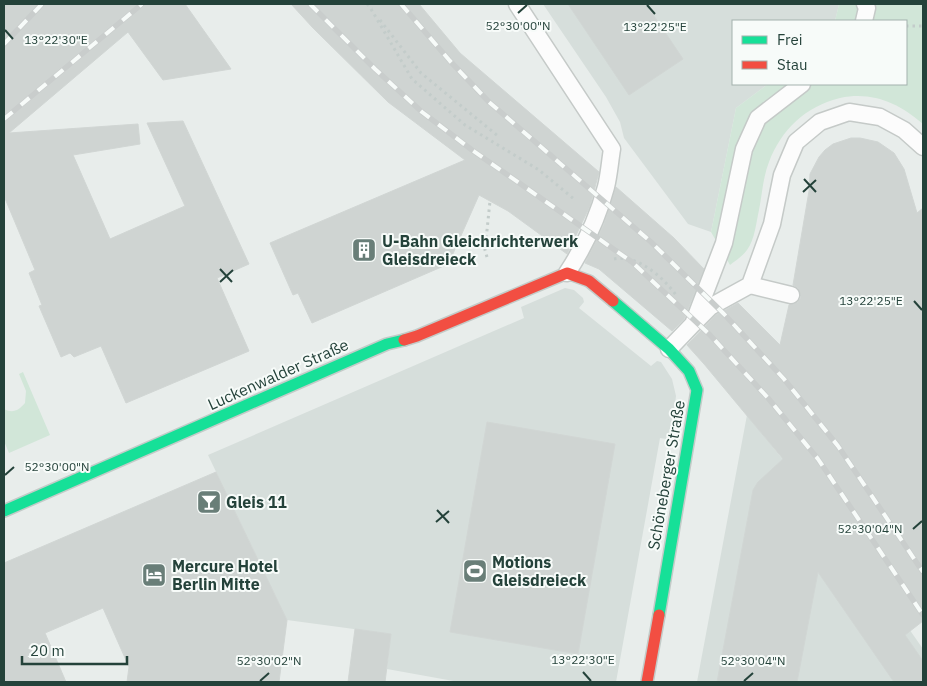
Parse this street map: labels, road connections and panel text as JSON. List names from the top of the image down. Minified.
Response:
{"streets":{"street":["Luckenwalder Straße","Schöneberger Straße"]},"crossings":[["Luckenwalder Straße","Schöneberger Straße"]],"places":{"building":["U-Bahn Gleichrichterwerk Gleisdreieck"],"bar":["Gleis 11"],"sports":["Motions Gleisdreieck"],"hotel":["Mercure Hotel Berlin Mitte"]},"legend":["Frei","Stau"],"scale_bar":"20 m","coordinates":["52°30'00\"N","13°22'25\"E","13°22'30\"E","52°30'04\"N","52°30'02\"N"]}
